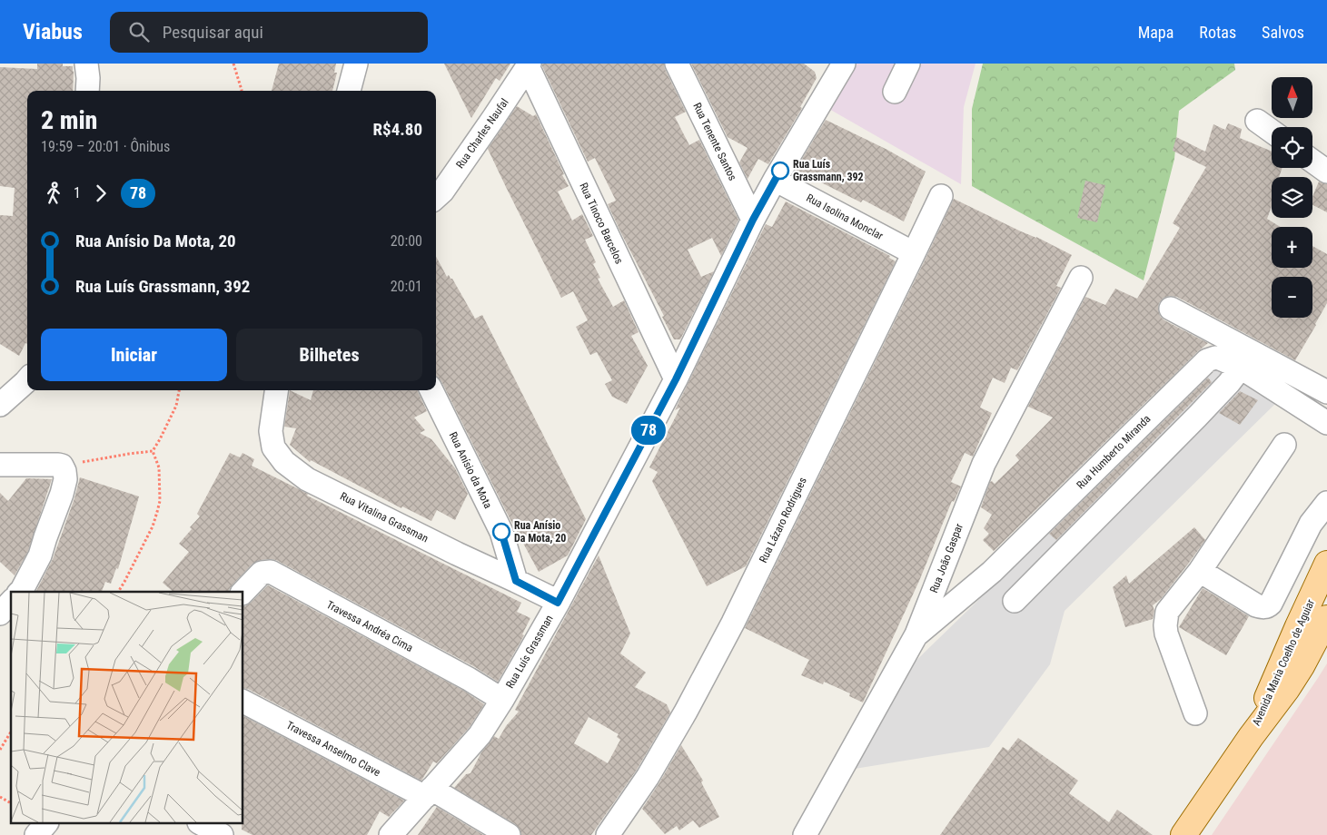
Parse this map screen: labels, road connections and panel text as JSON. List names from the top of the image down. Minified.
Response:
{"streets":{"main road":["Avenida Maria Coelho de Aguiar"],"street":["Rua Charles Naufal","Rua Tenente Santos","Rua Isolina Monclar","Rua Tinoco Barcelos","Rua Humberto Miranda","Rua Anísio da Mota","Rua Vitalina Grassman","Rua Lázaro Rodrigues","Rua João Gaspar","Travessa Andréa Cima","Rua Luís Grassman","Travessa Anselmo Clave"]},"crossings":[["Rua Charles Naufal","Rua Tinoco Barcelos"],["Rua Tenente Santos","Rua Luís Grassman"],["Rua Isolina Monclar","Rua Lázaro Rodrigues"],["Rua Isolina Monclar","Rua Luís Grassman"],["Rua Tinoco Barcelos","Rua Luís Grassman"],["Rua Humberto Miranda","Rua João Gaspar"],["Rua Anísio da Mota","Rua Vitalina Grassman"],["Rua Vitalina Grassman","Rua Luís Grassman"],["Travessa Andréa Cima","Rua Luís Grassman"],["Rua Luís Grassman","Travessa Anselmo Clave"]],"places":["Rua Luís Grassmann, 392","Rua Anísio Da Mota, 20"],"lines":["bus line 78"],"north":"top","page":{"header":"Viabus","search":"Pesquisar aqui","nav":["Mapa","Rotas","Salvos"],"on_map":"78","map_buttons":["+","−"],"heading":["2 min","19:59 – 20:01 · Ônibus","R$4.80"],"legs":["1","78"],"list":[{"name":"Rua Anísio Da Mota, 20","value":"20:00"},{"name":"Rua Luís Grassmann, 392","value":"20:01"}],"buttons":["Iniciar","Bilhetes"]}}
